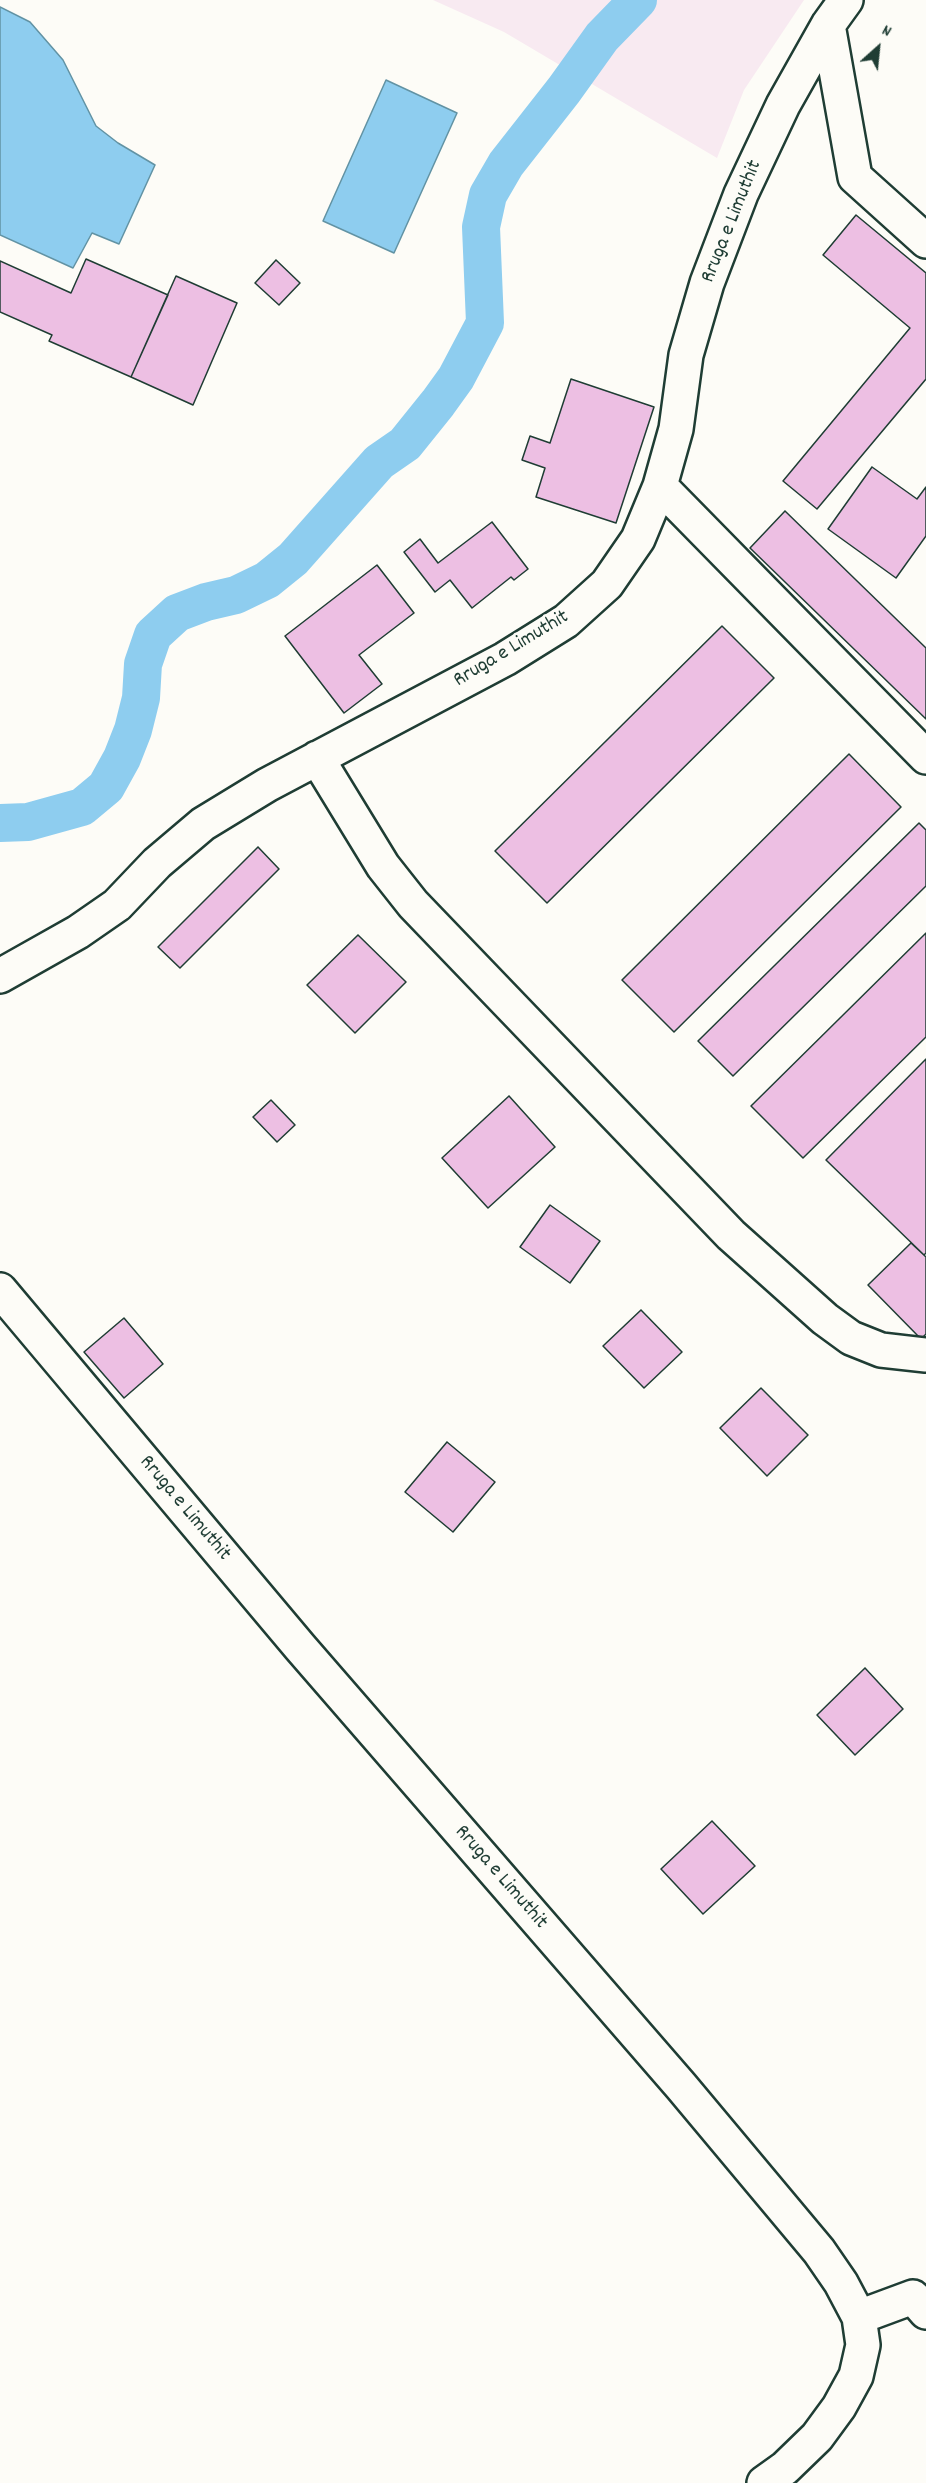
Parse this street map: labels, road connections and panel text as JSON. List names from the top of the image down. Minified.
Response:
{"streets":{"street":["Rruga e Limuthit"]},"north":"top right"}
